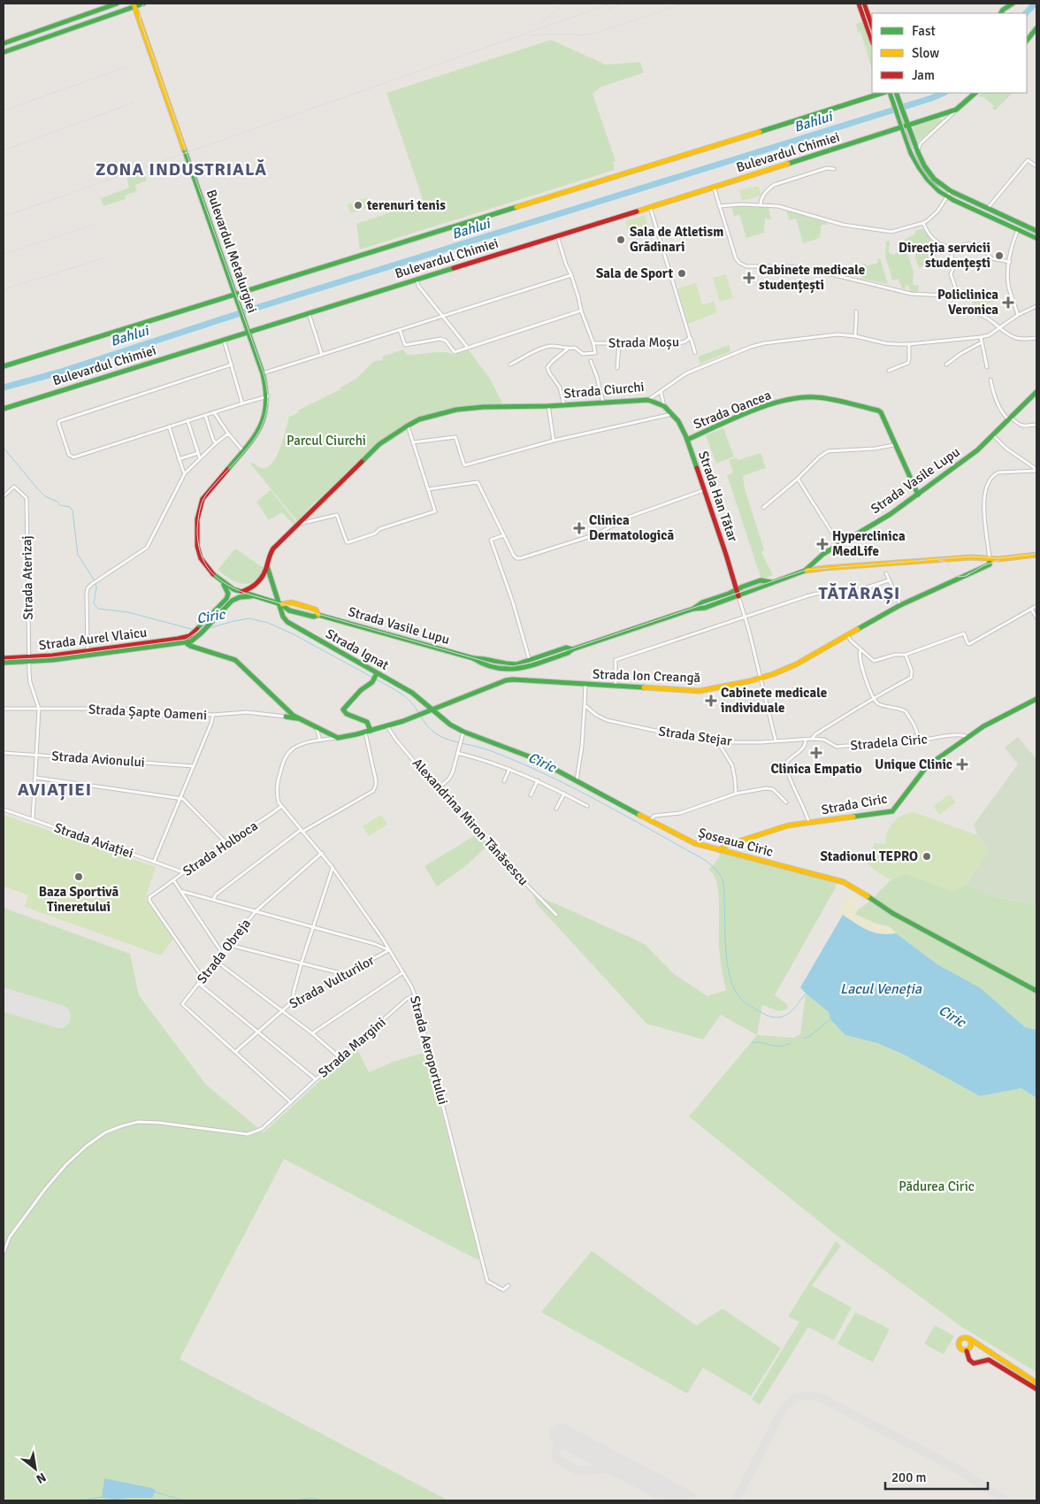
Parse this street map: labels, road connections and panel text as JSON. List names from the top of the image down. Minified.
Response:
{"streets":{"main road":["Bulevardul Chimiei","Bulevardul Metalurgiei","Strada Ciurchi","Strada Oancea","Strada Vasile Lupu","Strada Han Tătar","Strada Aurel Vlaicu","Strada Ignat","Strada Ion Creangă","Strada Ciric","Șoseaua Ciric"],"street":["Strada Moșu","Strada Aterizaj","Strada Șapte Oameni","Strada Stejar","Stradela Ciric","Strada Avionului","Alexandrina Miron Tănăsescu","Strada Aviației","Strada Holboca","Strada Obreja","Strada Vulturilor","Strada Margini","Strada Aeroportului"]},"crossings":[["Bulevardul Chimiei","Bulevardul Metalurgiei"],["Bulevardul Chimiei","Strada Vasile Lupu"],["Bulevardul Metalurgiei","Strada Vasile Lupu"],["Strada Ciurchi","Strada Vasile Lupu"],["Strada Ciurchi","Strada Han Tătar"],["Strada Oancea","Strada Han Tătar"],["Strada Vasile Lupu","Strada Han Tătar"],["Strada Vasile Lupu","Strada Aurel Vlaicu"],["Strada Vasile Lupu","Strada Ignat"],["Strada Aterizaj","Strada Aurel Vlaicu"],["Strada Aterizaj","Strada Șapte Oameni"],["Strada Aterizaj","Strada Avionului"],["Strada Aterizaj","Strada Aviației"],["Strada Aurel Vlaicu","Strada Ion Creangă"],["Strada Ignat","Strada Ion Creangă"],["Strada Ignat","Șoseaua Ciric"],["Strada Ion Creangă","Alexandrina Miron Tănăsescu"],["Strada Ion Creangă","Șoseaua Ciric"],["Strada Stejar","Stradela Ciric"],["Stradela Ciric","Strada Ciric"],["Strada Ciric","Șoseaua Ciric"],["Strada Aviației","Strada Holboca"],["Strada Holboca","Strada Obreja"],["Strada Holboca","Strada Aeroportului"],["Strada Obreja","Strada Vulturilor"],["Strada Obreja","Strada Aeroportului"],["Strada Vulturilor","Strada Aeroportului"],["Strada Margini","Strada Aeroportului"]],"districts":["ZONA INDUSTRIALĂ","TĂTĂRAȘI","AVIAȚIEI"],"water":["Bahlui","Ciric","Lacul Veneția"],"parks":["Parcul Ciurchi","Pădurea Ciric"],"places":{"other":["terenuri tenis","Sala de Atletism Grădinari","Direcția servicii studențești","Sala de Sport","Stadionul TEPRO","Baza Sportivă Tineretului"],"health":["Cabinete medicale studențești","Policlinica Veronica","Clinica Dermatologică","Hyperclinica MedLife","Cabinete medicale individuale","Clinica Empatio","Unique Clinic"]},"legend":["Fast","Slow","Jam"],"scale_bar":"200 m","north":"bottom right"}
